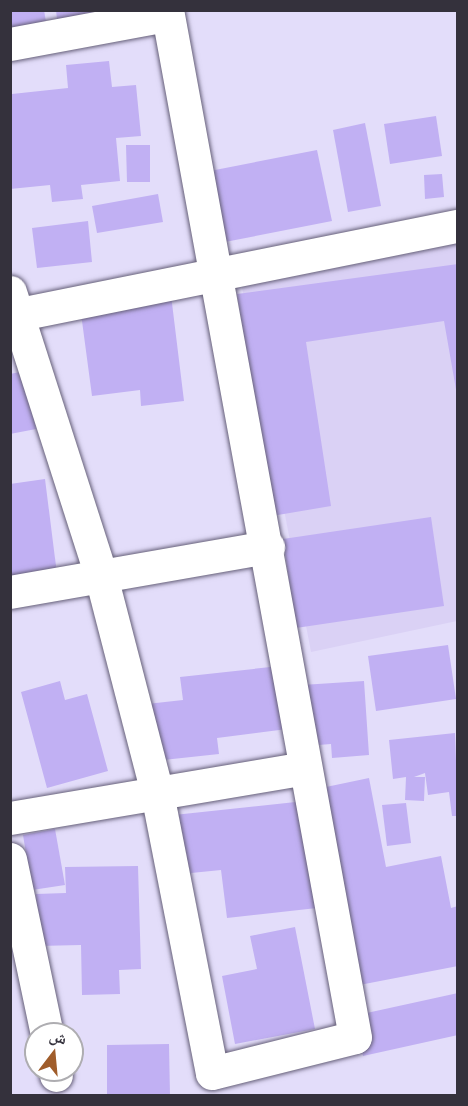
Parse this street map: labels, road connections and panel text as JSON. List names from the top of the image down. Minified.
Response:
{"north":"top"}
